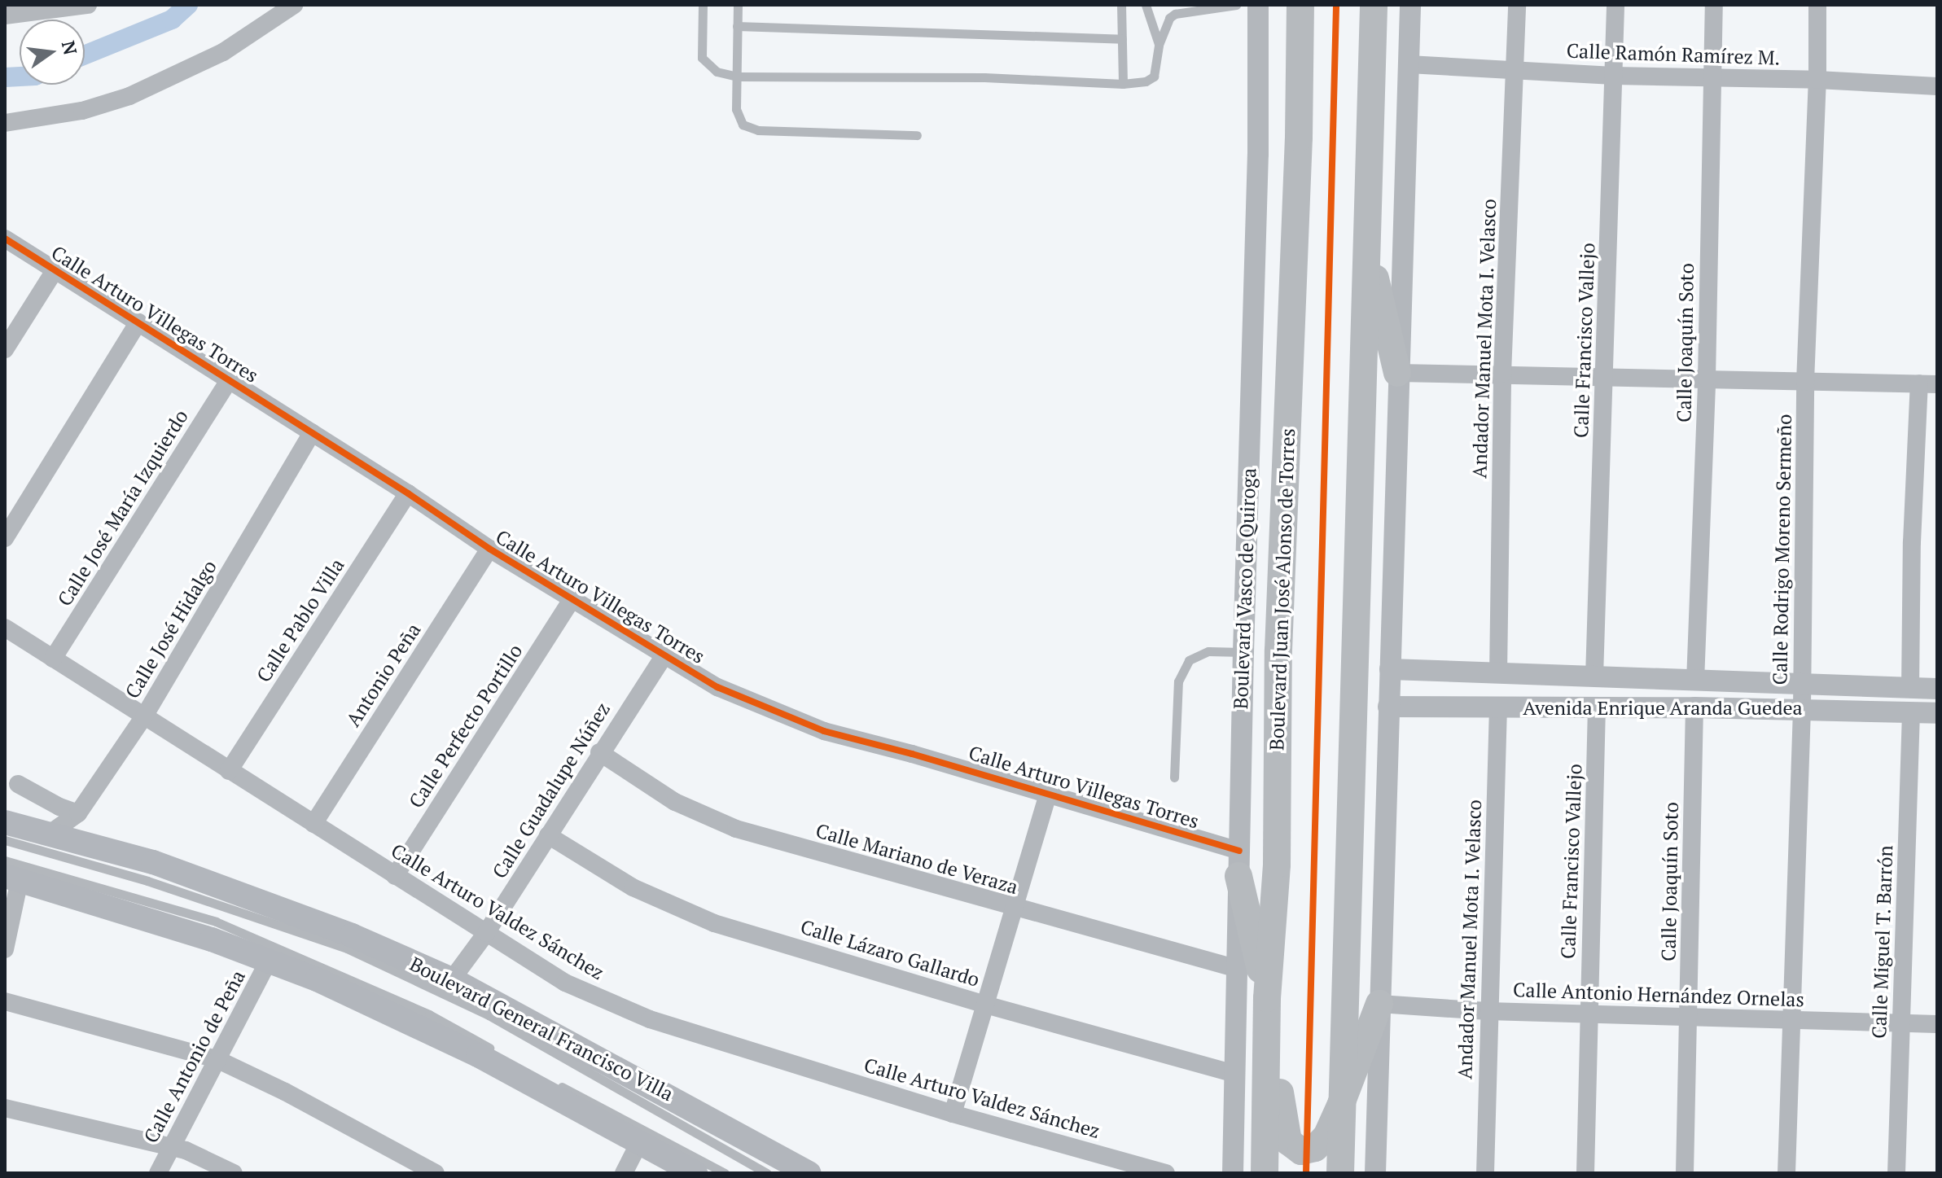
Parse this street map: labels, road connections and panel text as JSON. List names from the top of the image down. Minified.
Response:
{"streets":{"main road":["Boulevard Juan José Alonso de Torres","Boulevard General Francisco Villa"],"street":["Calle Ramón Ramírez M.","Calle Arturo Villegas Torres","Andador Manuel Mota I. Velasco","Calle Francisco Vallejo","Calle Joaquín Soto","Calle José María Izquierdo","Calle Rodrigo Moreno Sermeño","Boulevard Vasco de Quiroga","Calle Pablo Villa","Calle José Hidalgo","Antonio Peña","Avenida Enrique Aranda Guedea","Calle Perfecto Portillo","Calle Guadalupe Núñez","Calle Mariano de Veraza","Calle Arturo Valdez Sánchez","Calle Miguel T. Barrón","Calle Lázaro Gallardo","Calle Antonio Hernández Ornelas","Calle Antonio de Peña"]},"crossings":[["Calle Ramón Ramírez M.","Andador Manuel Mota I. Velasco"],["Calle Ramón Ramírez M.","Calle Francisco Vallejo"],["Calle Ramón Ramírez M.","Calle Joaquín Soto"],["Calle Ramón Ramírez M.","Calle Rodrigo Moreno Sermeño"],["Calle Arturo Villegas Torres","Calle José María Izquierdo"],["Calle Arturo Villegas Torres","Boulevard Vasco de Quiroga"],["Calle Arturo Villegas Torres","Calle Pablo Villa"],["Calle Arturo Villegas Torres","Calle José Hidalgo"],["Calle Arturo Villegas Torres","Antonio Peña"],["Calle Arturo Villegas Torres","Calle Perfecto Portillo"],["Calle Arturo Villegas Torres","Calle Guadalupe Núñez"],["Andador Manuel Mota I. Velasco","Avenida Enrique Aranda Guedea"],["Andador Manuel Mota I. Velasco","Calle Antonio Hernández Ornelas"],["Calle Francisco Vallejo","Avenida Enrique Aranda Guedea"],["Calle Francisco Vallejo","Calle Antonio Hernández Ornelas"],["Calle Joaquín Soto","Avenida Enrique Aranda Guedea"],["Calle Joaquín Soto","Calle Antonio Hernández Ornelas"],["Calle José María Izquierdo","Calle Arturo Valdez Sánchez"],["Calle Rodrigo Moreno Sermeño","Avenida Enrique Aranda Guedea"],["Calle Rodrigo Moreno Sermeño","Calle Antonio Hernández Ornelas"],["Boulevard Vasco de Quiroga","Calle Mariano de Veraza"],["Boulevard Vasco de Quiroga","Calle Lázaro Gallardo"],["Calle Pablo Villa","Calle Arturo Valdez Sánchez"],["Calle José Hidalgo","Calle Arturo Valdez Sánchez"],["Calle José Hidalgo","Boulevard General Francisco Villa"],["Antonio Peña","Calle Arturo Valdez Sánchez"],["Avenida Enrique Aranda Guedea","Calle Miguel T. Barrón"],["Calle Perfecto Portillo","Calle Arturo Valdez Sánchez"],["Calle Guadalupe Núñez","Calle Mariano de Veraza"],["Calle Guadalupe Núñez","Calle Arturo Valdez Sánchez"],["Calle Guadalupe Núñez","Calle Lázaro Gallardo"],["Calle Guadalupe Núñez","Boulevard General Francisco Villa"],["Calle Miguel T. Barrón","Calle Antonio Hernández Ornelas"]],"north":"right"}
